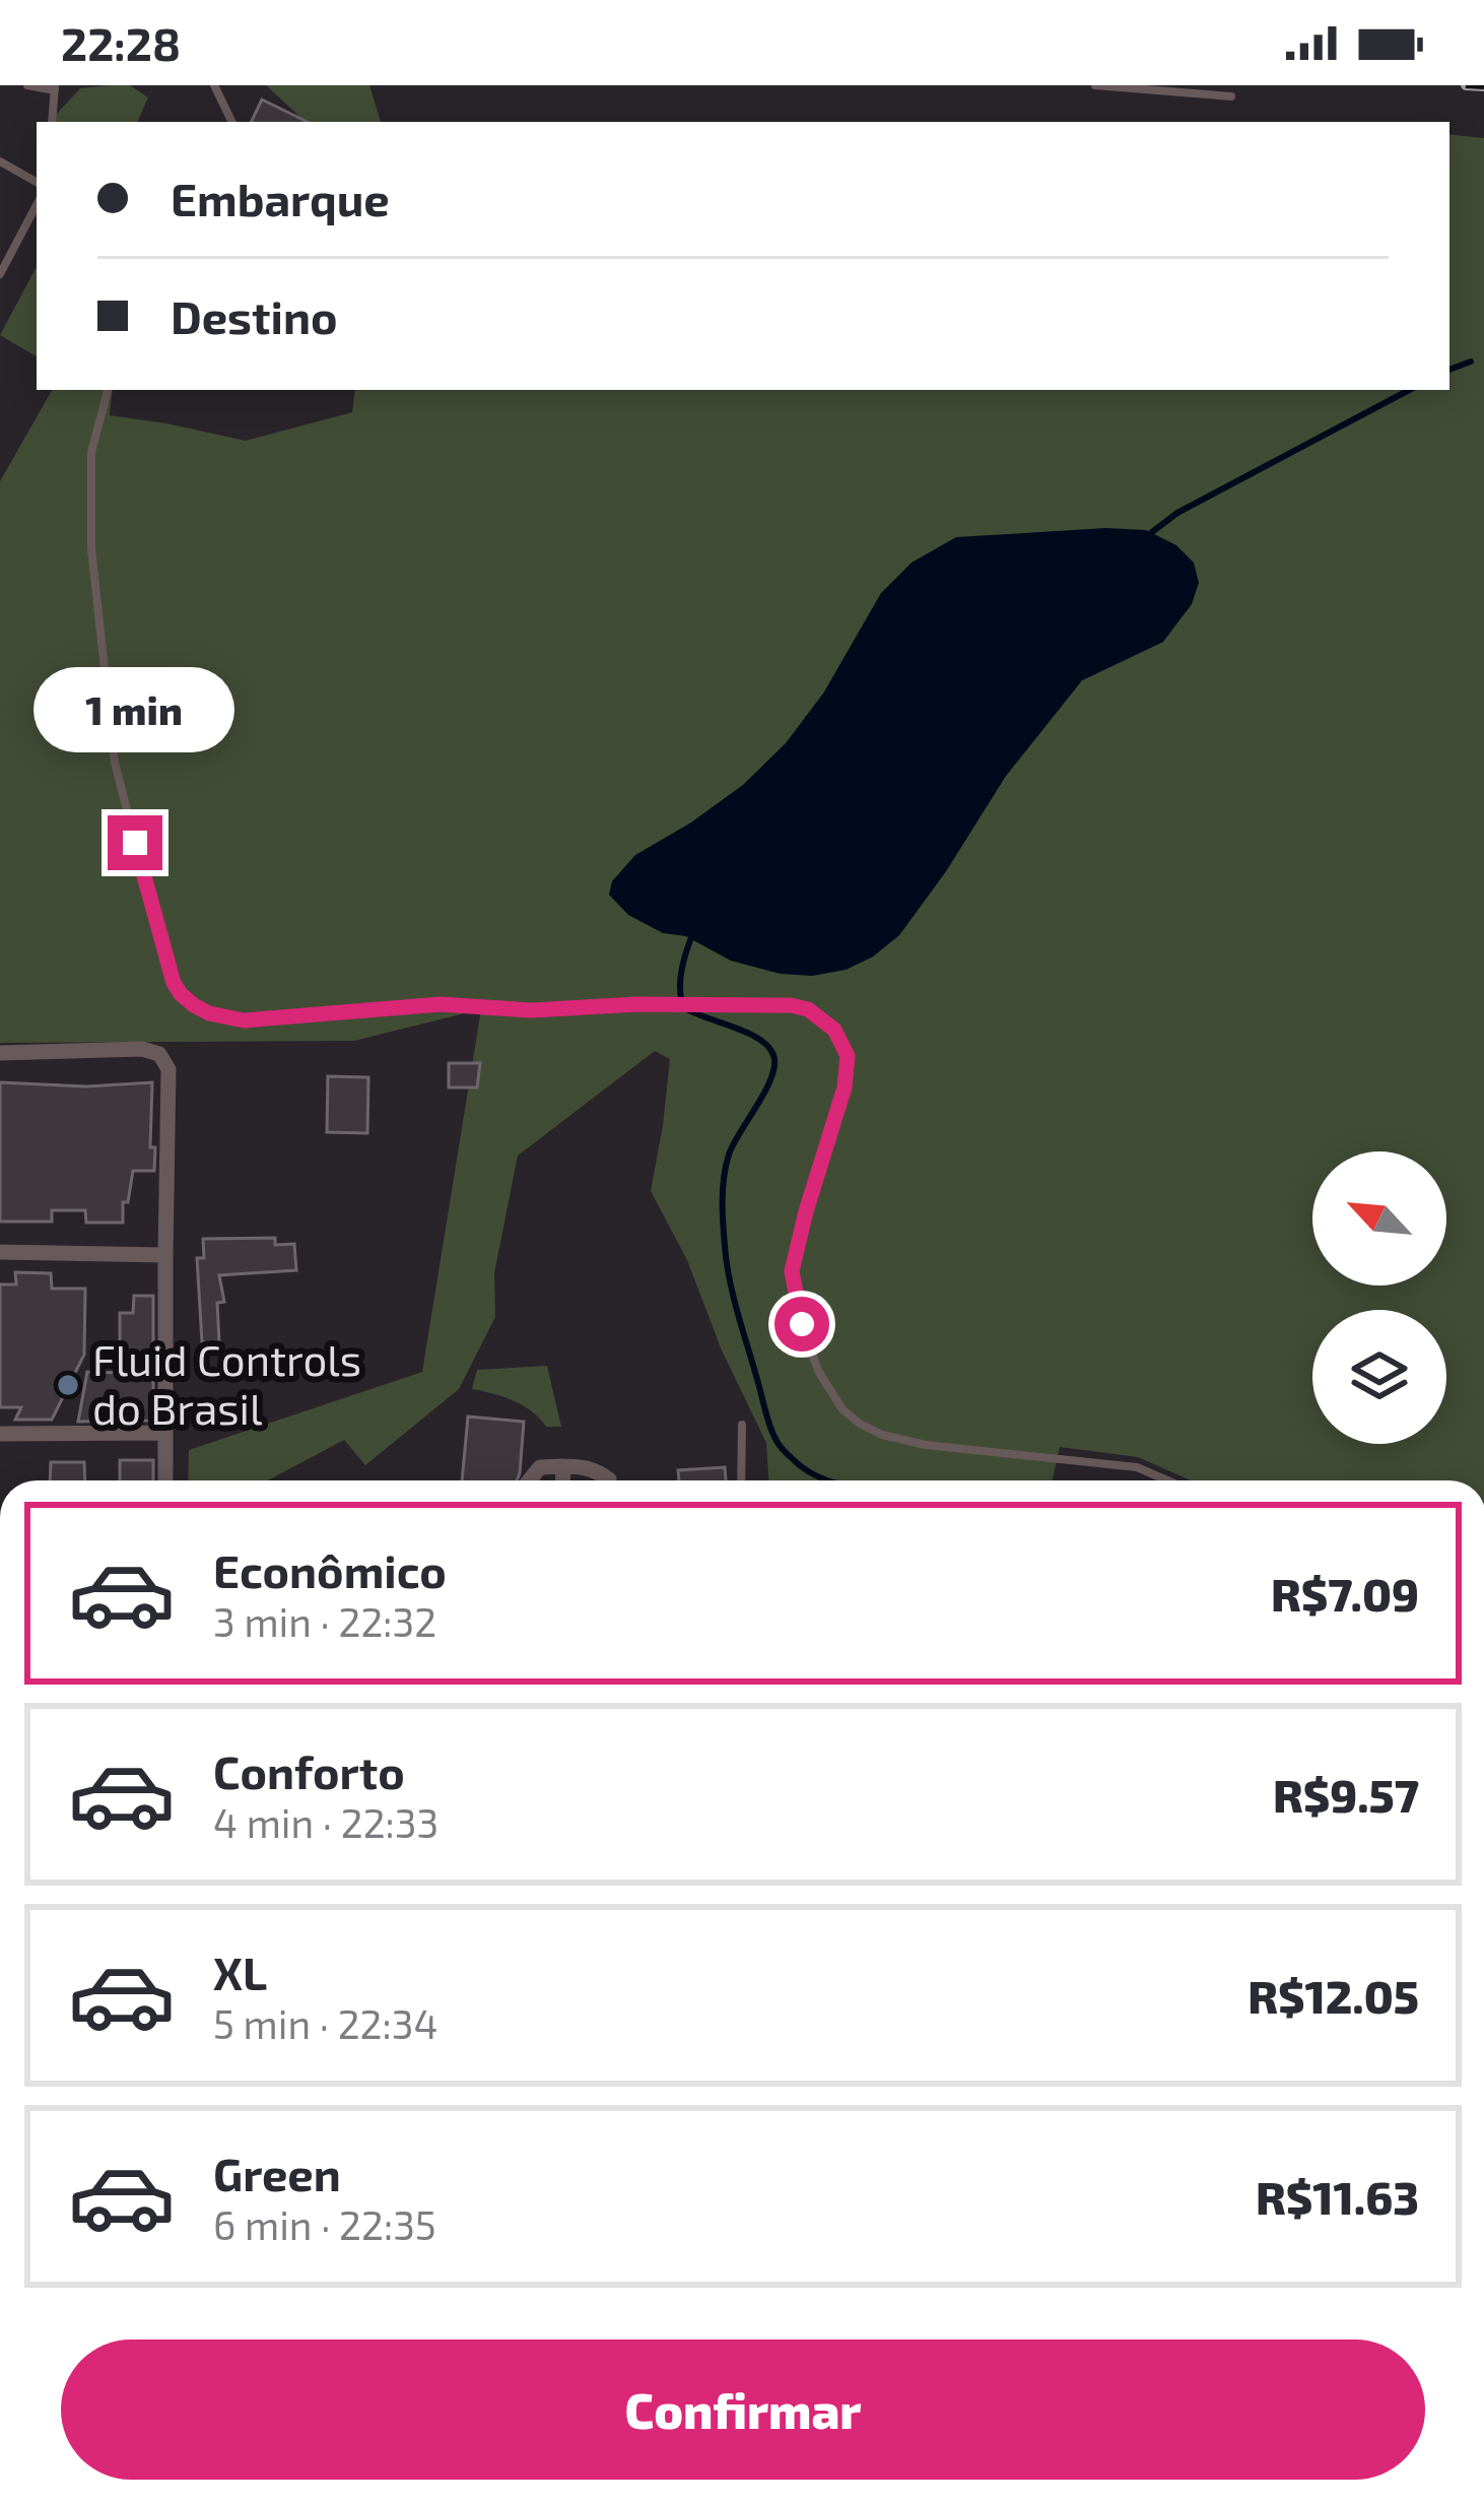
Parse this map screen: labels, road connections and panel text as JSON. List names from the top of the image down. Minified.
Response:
{"places":["Fluid Controls do Brasil"],"north":"top left","page":{"status":"22:28","banner":["Embarque","Destino"],"bubble":"1 min","list":[{"name":"Econômico","note":"3 min · 22:32","value":"R$7.09"},{"name":"Conforto","note":"4 min · 22:33","value":"R$9.57"},{"name":"XL","note":"5 min · 22:34","value":"R$12.05"},{"name":"Green","note":"6 min · 22:35","value":"R$11.63"}],"buttons":"Confirmar"}}
